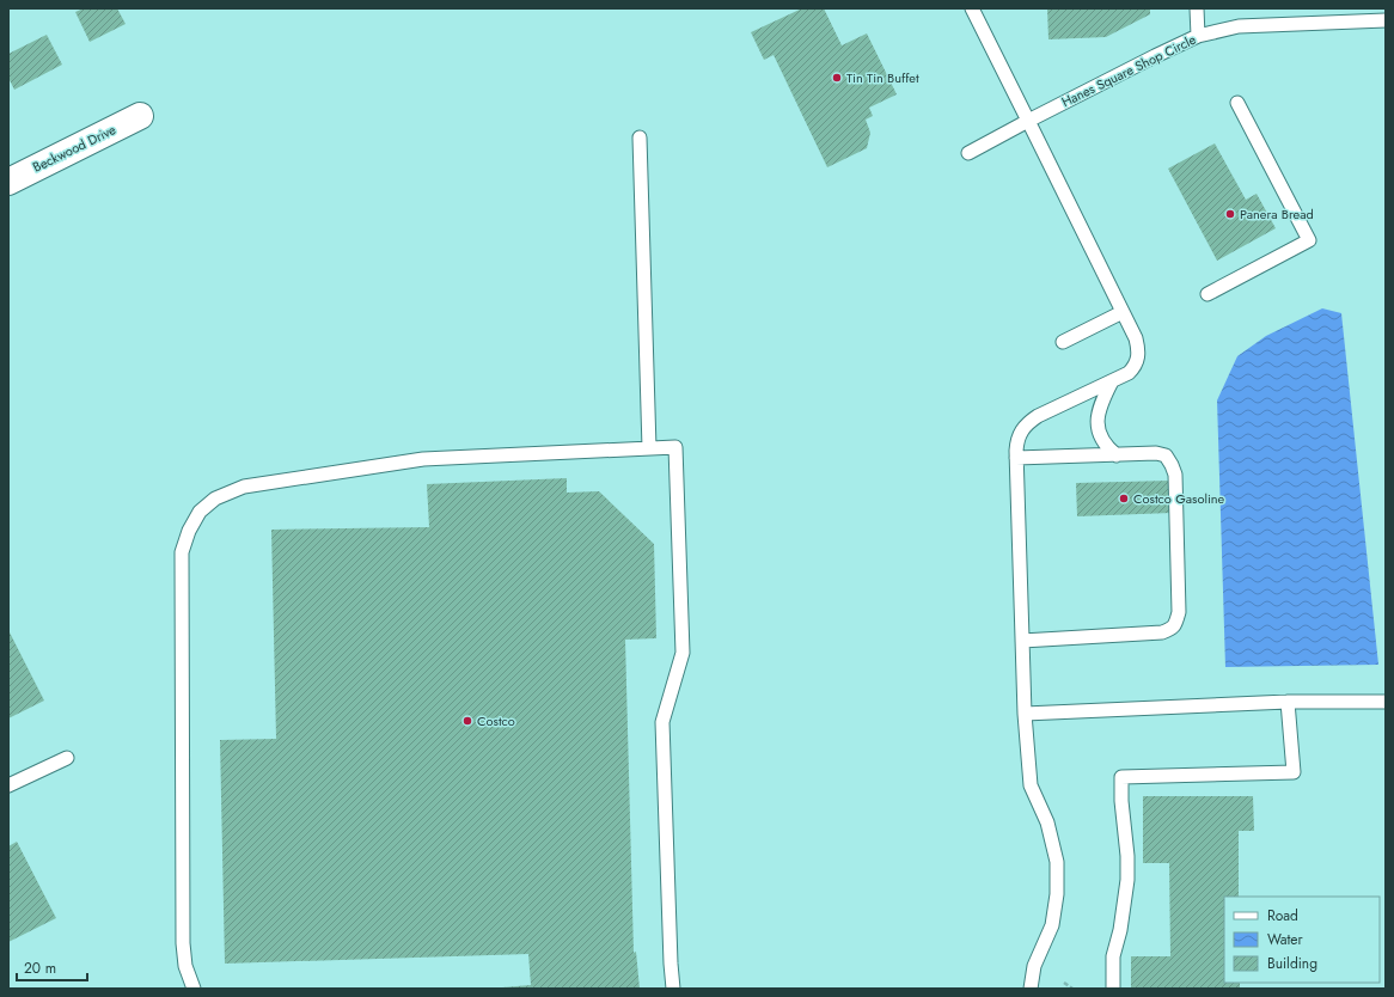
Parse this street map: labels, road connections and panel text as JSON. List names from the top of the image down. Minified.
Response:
{"streets":{"street":["Beckwood Drive"],"lane":["Hanes Square Shop Circle"]},"places":["Tin Tin Buffet","Panera Bread","Costco Gasoline","Costco"],"legend":["Road","Water","Building"],"scale_bar":"20 m"}
